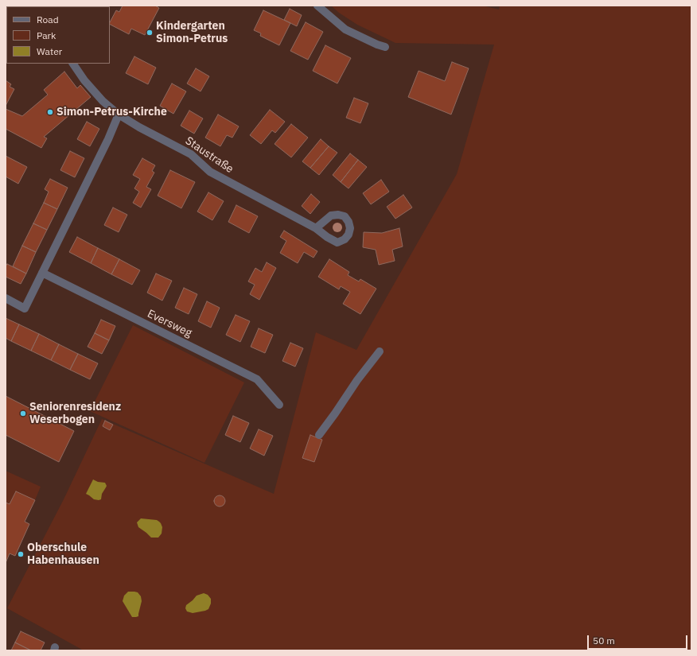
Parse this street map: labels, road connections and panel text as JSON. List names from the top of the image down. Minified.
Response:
{"streets":{"street":["Staustraße","Eversweg"]},"places":["Kindergarten Simon-Petrus","Simon-Petrus-Kirche","Seniorenresidenz Weserbogen","Oberschule Habenhausen"],"legend":["Road","Park","Water"],"scale_bar":"50 m"}
